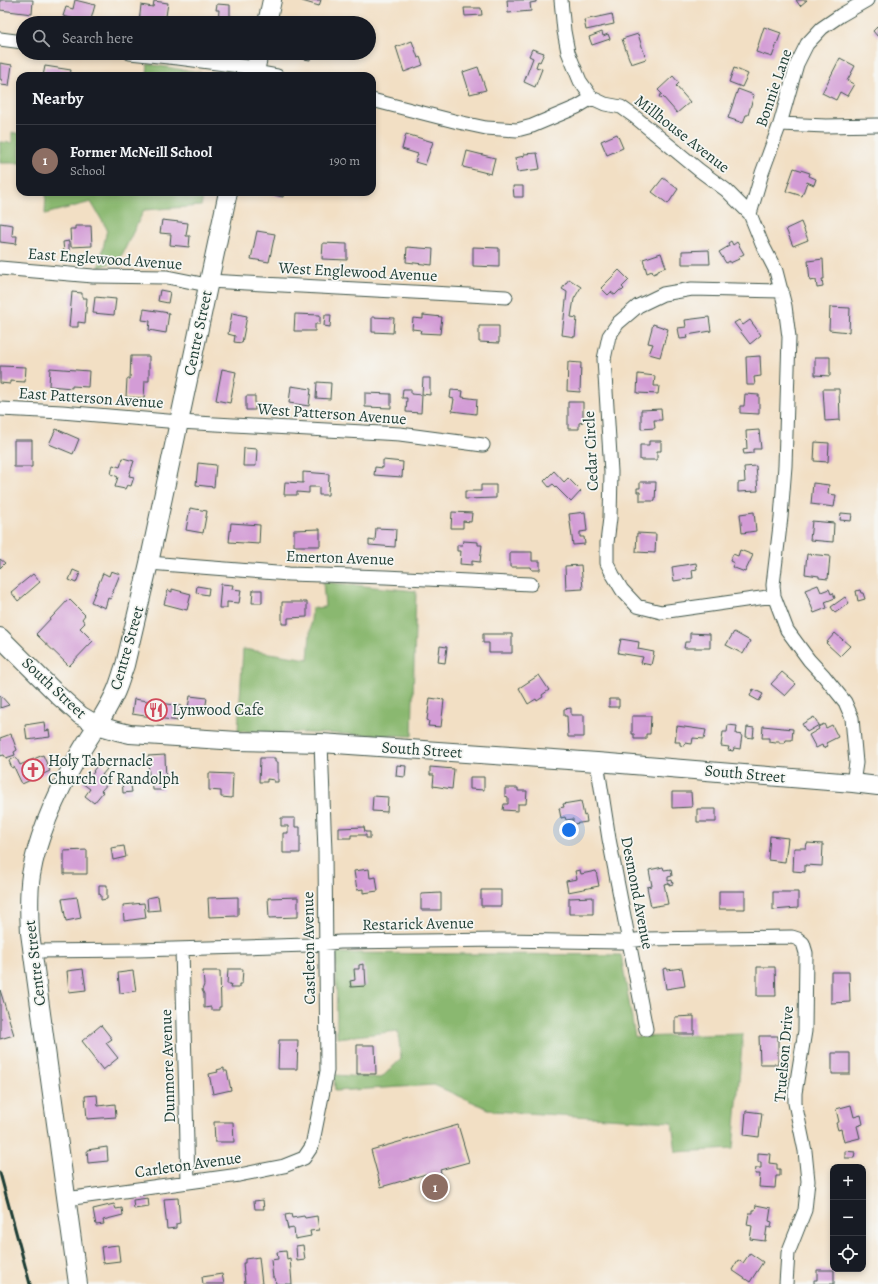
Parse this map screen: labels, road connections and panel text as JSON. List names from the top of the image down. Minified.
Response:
{"streets":{"main road":["Centre Street","South Street"],"street":["Bonnie Lane","Millhouse Avenue","East Englewood Avenue","West Englewood Avenue","East Patterson Avenue","West Patterson Avenue","Cedar Circle","Emerton Avenue","Desmond Avenue","Restarick Avenue","Castleton Avenue","Truelson Drive","Dunmore Avenue","Carleton Avenue"]},"crossings":[["Bonnie Lane","Millhouse Avenue"],["East Englewood Avenue","West Englewood Avenue"],["East Englewood Avenue","Centre Street"],["West Englewood Avenue","Centre Street"],["Centre Street","East Patterson Avenue"],["Centre Street","West Patterson Avenue"],["Centre Street","Emerton Avenue"],["Centre Street","South Street"],["Centre Street","Restarick Avenue"],["Centre Street","Carleton Avenue"],["East Patterson Avenue","West Patterson Avenue"],["South Street","Desmond Avenue"],["South Street","Castleton Avenue"],["Desmond Avenue","Restarick Avenue"],["Restarick Avenue","Castleton Avenue"],["Restarick Avenue","Truelson Drive"],["Restarick Avenue","Dunmore Avenue"],["Castleton Avenue","Carleton Avenue"],["Dunmore Avenue","Carleton Avenue"]],"places":{"restaurant":["Lynwood Cafe"],"church":["Holy Tabernacle Church of Randolph"]},"page":{"search":"Search here","heading":"Nearby","list":[{"mark":"1","name":"Former McNeill School","note":"School","value":"190 m"}],"map_buttons":["+","−"],"pins":"1"}}
